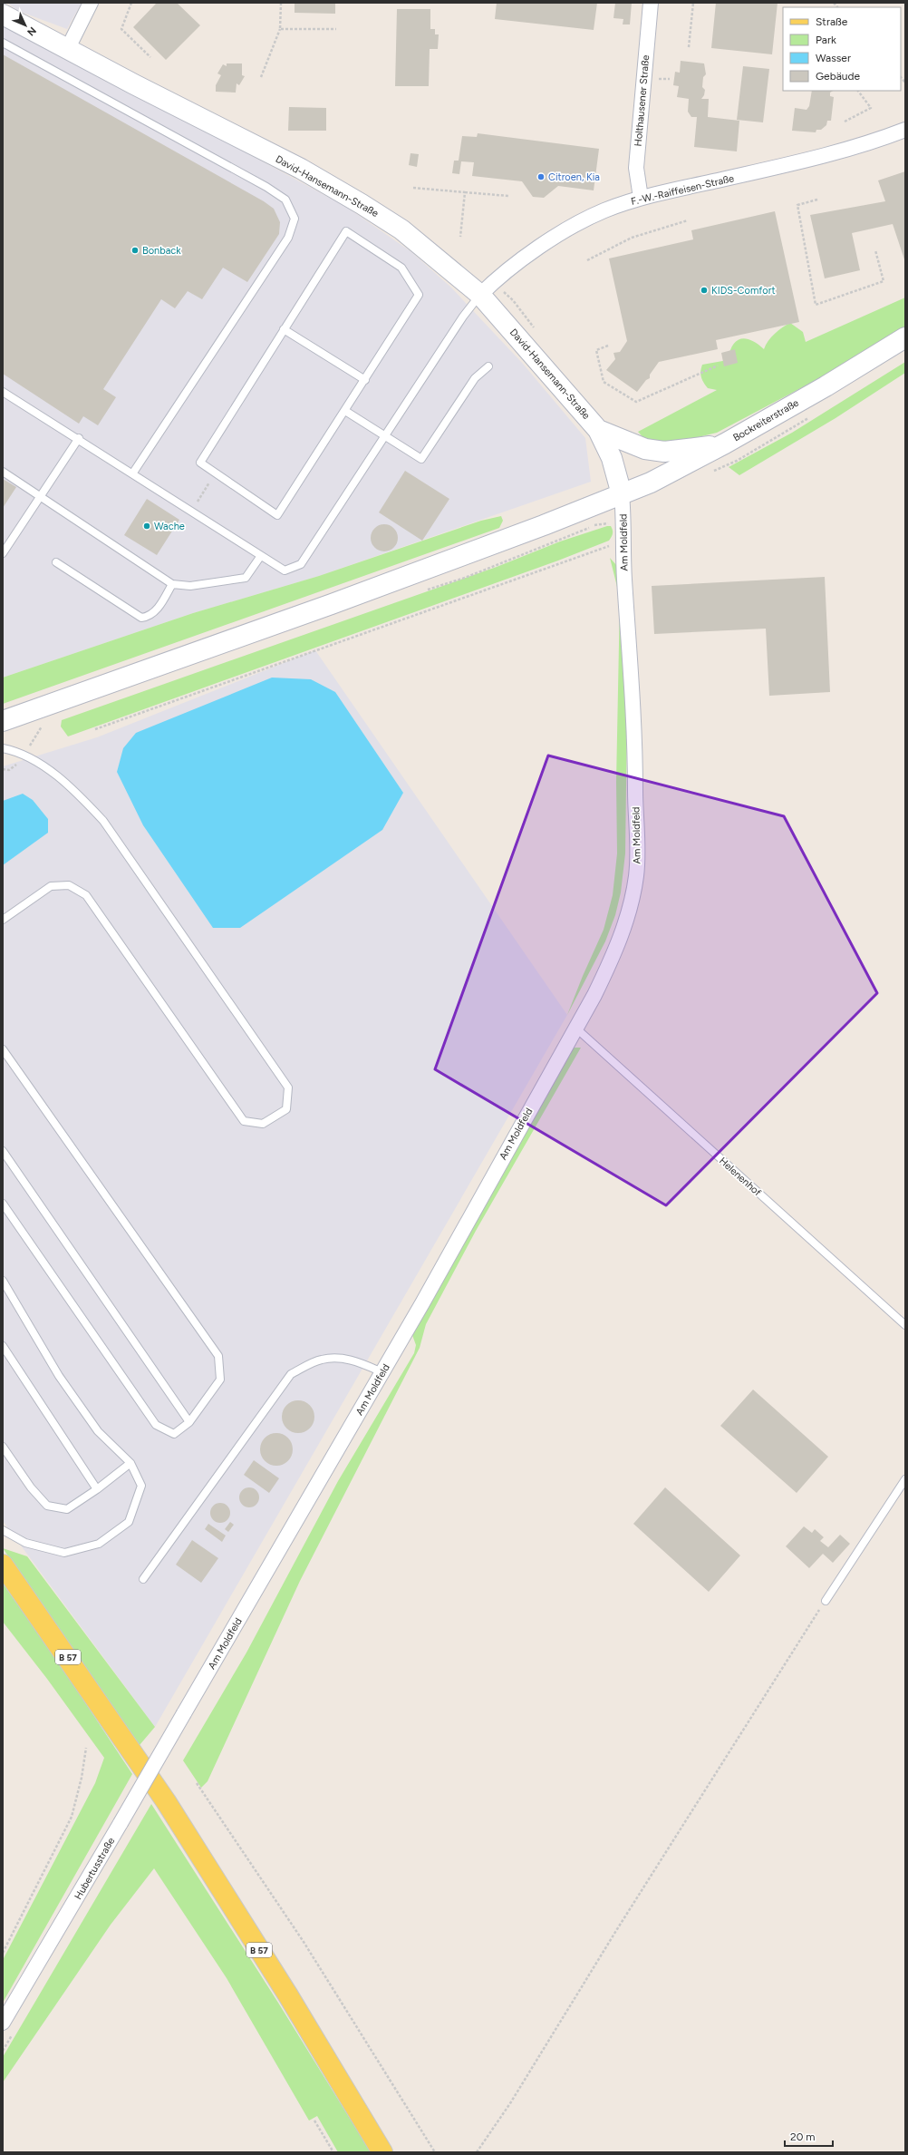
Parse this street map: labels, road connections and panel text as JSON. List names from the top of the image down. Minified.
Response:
{"streets":{"main road":["David-Hansemann-Straße","Bockreiterstraße","B 57"],"street":["Holthausener Straße","F.-W.-Raiffeisen-Straße","Am Moldfeld","Hubertusstraße"],"lane":["Helenenhof"]},"crossings":[["Holthausener Straße","F.-W.-Raiffeisen-Straße"],["David-Hansemann-Straße","F.-W.-Raiffeisen-Straße"],["David-Hansemann-Straße","Bockreiterstraße"],["David-Hansemann-Straße","Am Moldfeld"],["Bockreiterstraße","Am Moldfeld"],["Am Moldfeld","Helenenhof"],["Am Moldfeld","Hubertusstraße"]],"places":["Citroen, Kia","Bonback","KIDS-Comfort","Wache"],"legend":["Straße","Park","Wasser","Gebäude"],"scale_bar":"20 m","north":"bottom right"}
